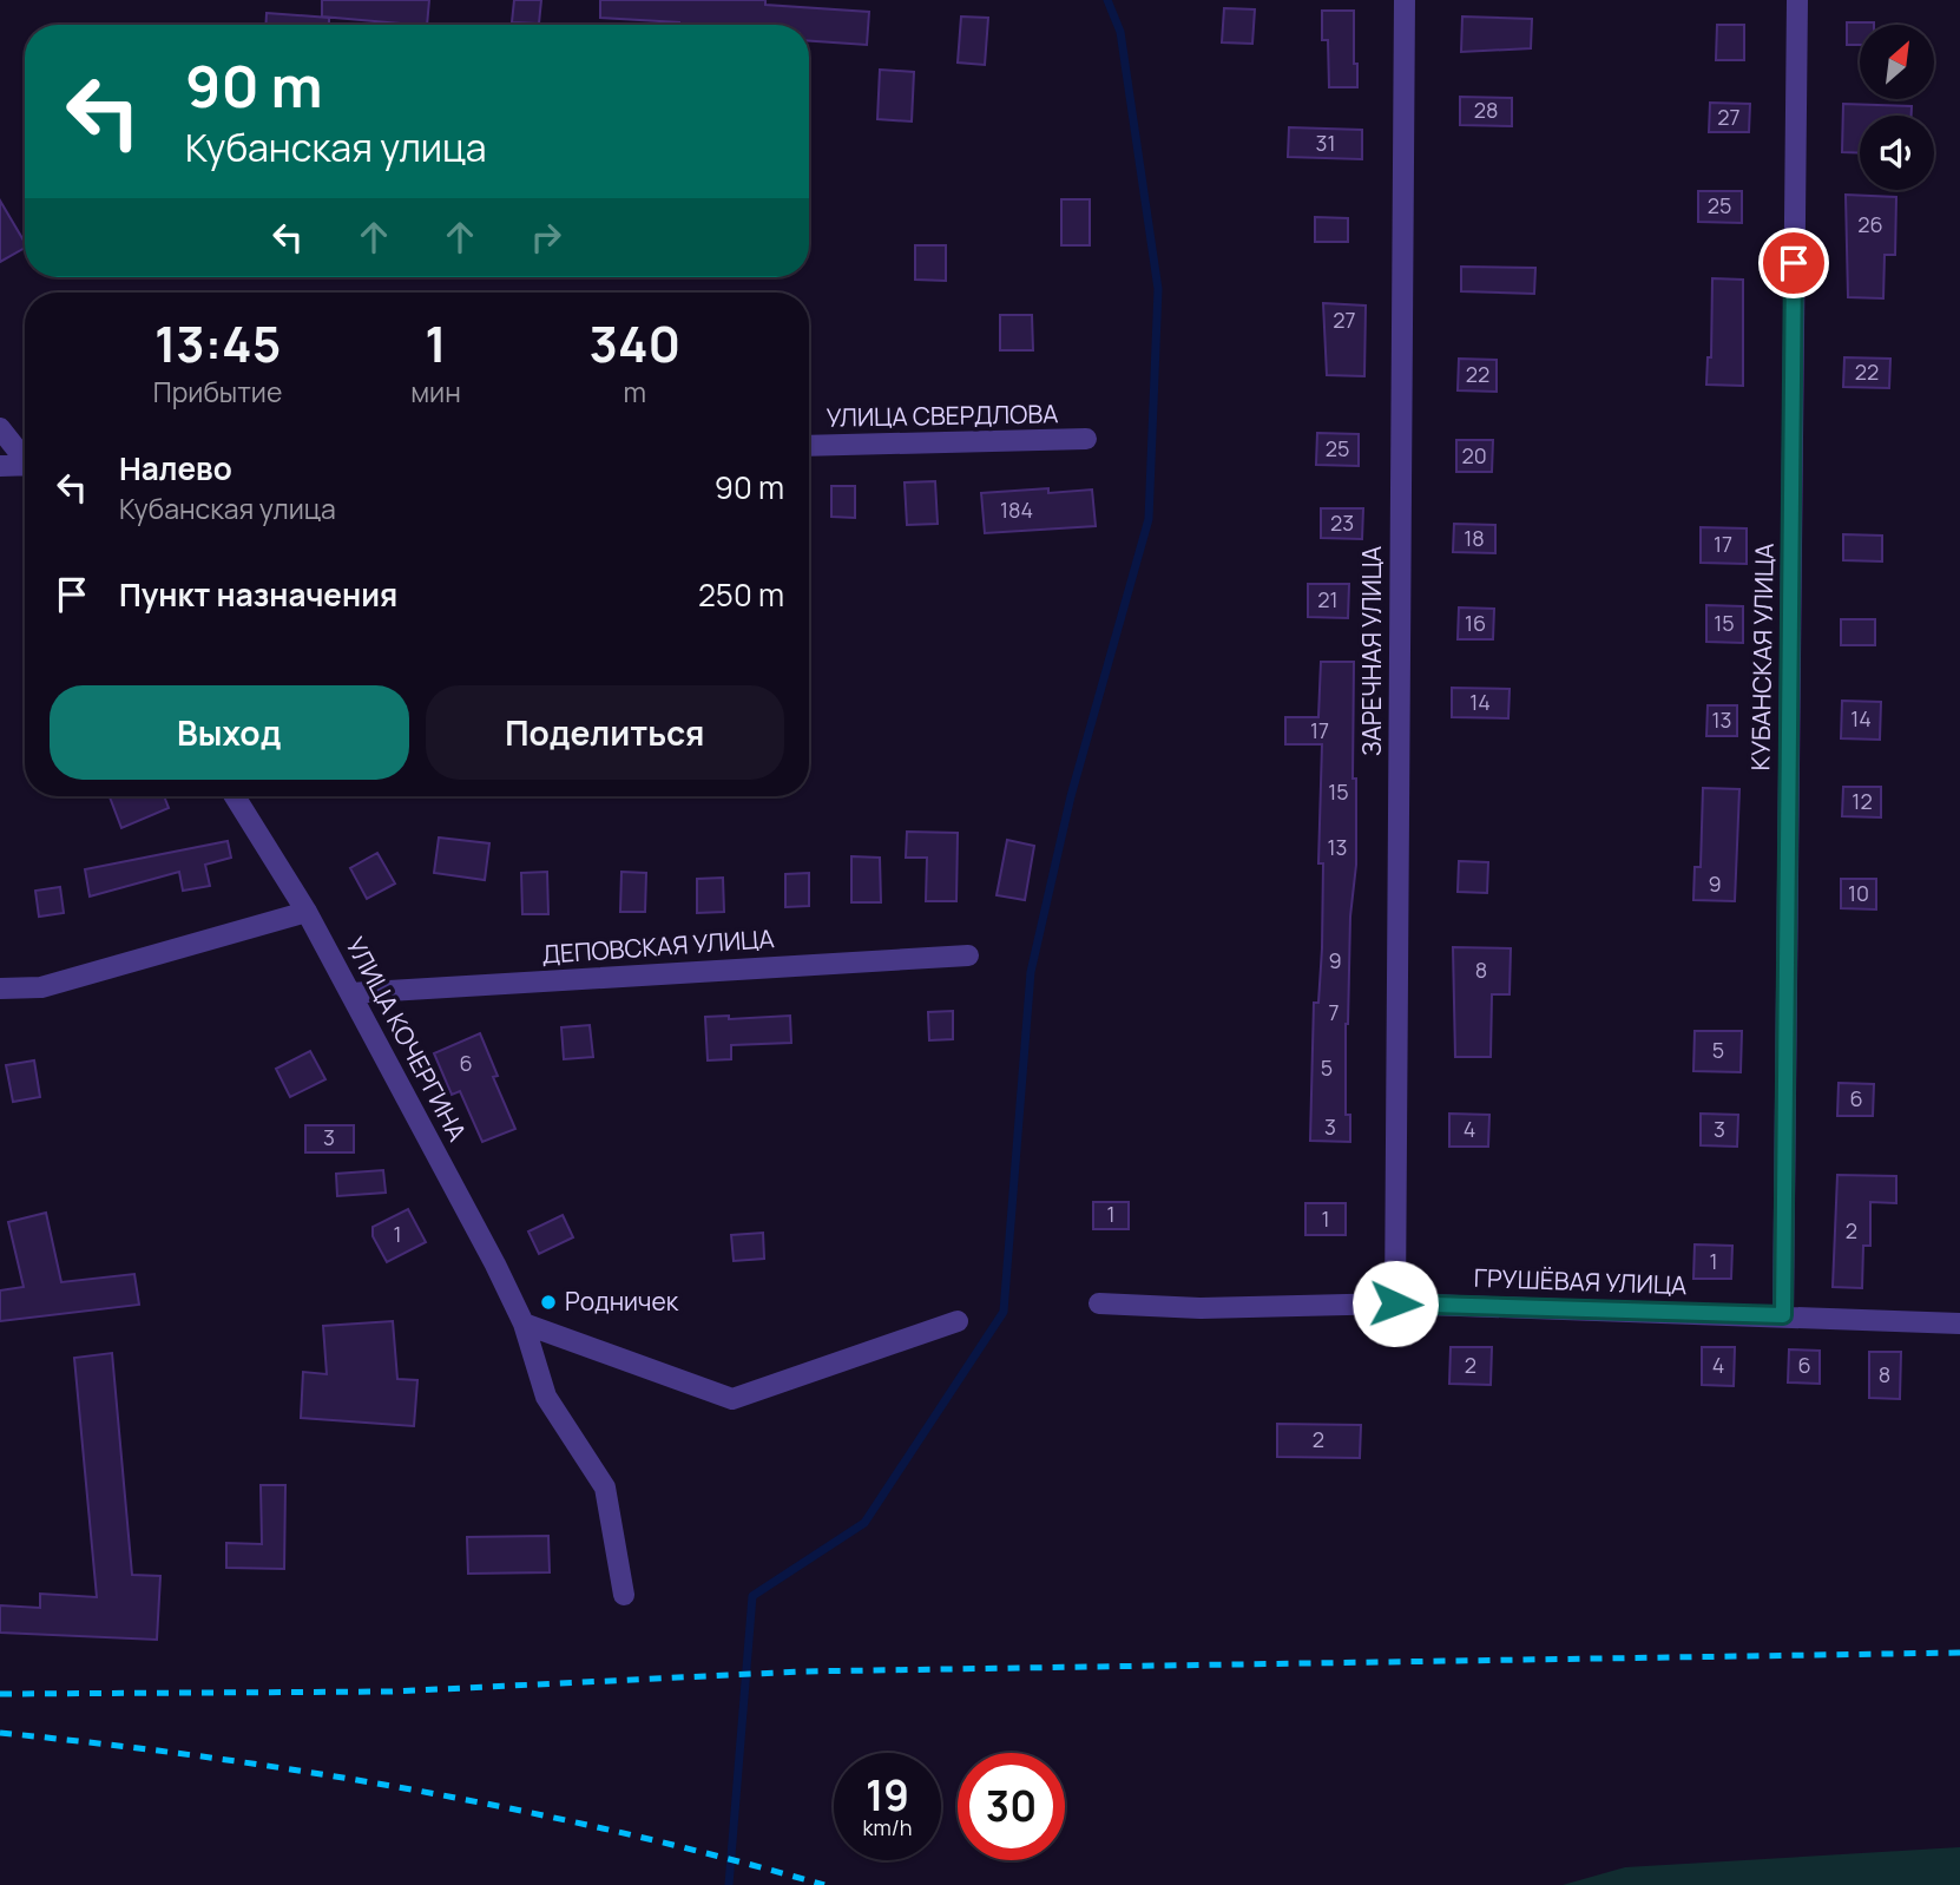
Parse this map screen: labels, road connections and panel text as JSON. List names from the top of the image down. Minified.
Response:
{"streets":{"street":["УЛИЦА СВЕРДЛОВА","ЗАРЕЧНАЯ УЛИЦА","КУБАНСКАЯ УЛИЦА","ДЕПОВСКАЯ УЛИЦА","УЛИЦА КОЧЕРГИНА","ГРУШЁВАЯ УЛИЦА"]},"crossings":[["ЗАРЕЧНАЯ УЛИЦА","ГРУШЁВАЯ УЛИЦА"],["КУБАНСКАЯ УЛИЦА","ГРУШЁВАЯ УЛИЦА"],["ДЕПОВСКАЯ УЛИЦА","УЛИЦА КОЧЕРГИНА"]],"places":["Родничек"],"house_numbers":["28","27","31","25","26","27","22","22","25","20","184","23","18","17","21","16","15","14","14","13","17","15","12","13","9","10","9","8","7","5","6","5","6","3","4","3","3","1","1","2","1","1","2","4","6","8","2"],"north":"top right","page":{"turn":["90 m","Кубанская улица"],"eta":["13:45","Прибытие","1","мин","340","m"],"list":[{"name":"Налево","note":"Кубанская улица","value":"90 m"},{"name":"Пункт назначения","value":"250 m"}],"buttons":["Выход","Поделиться"],"speed":"19 km/h","limit":"30"}}
